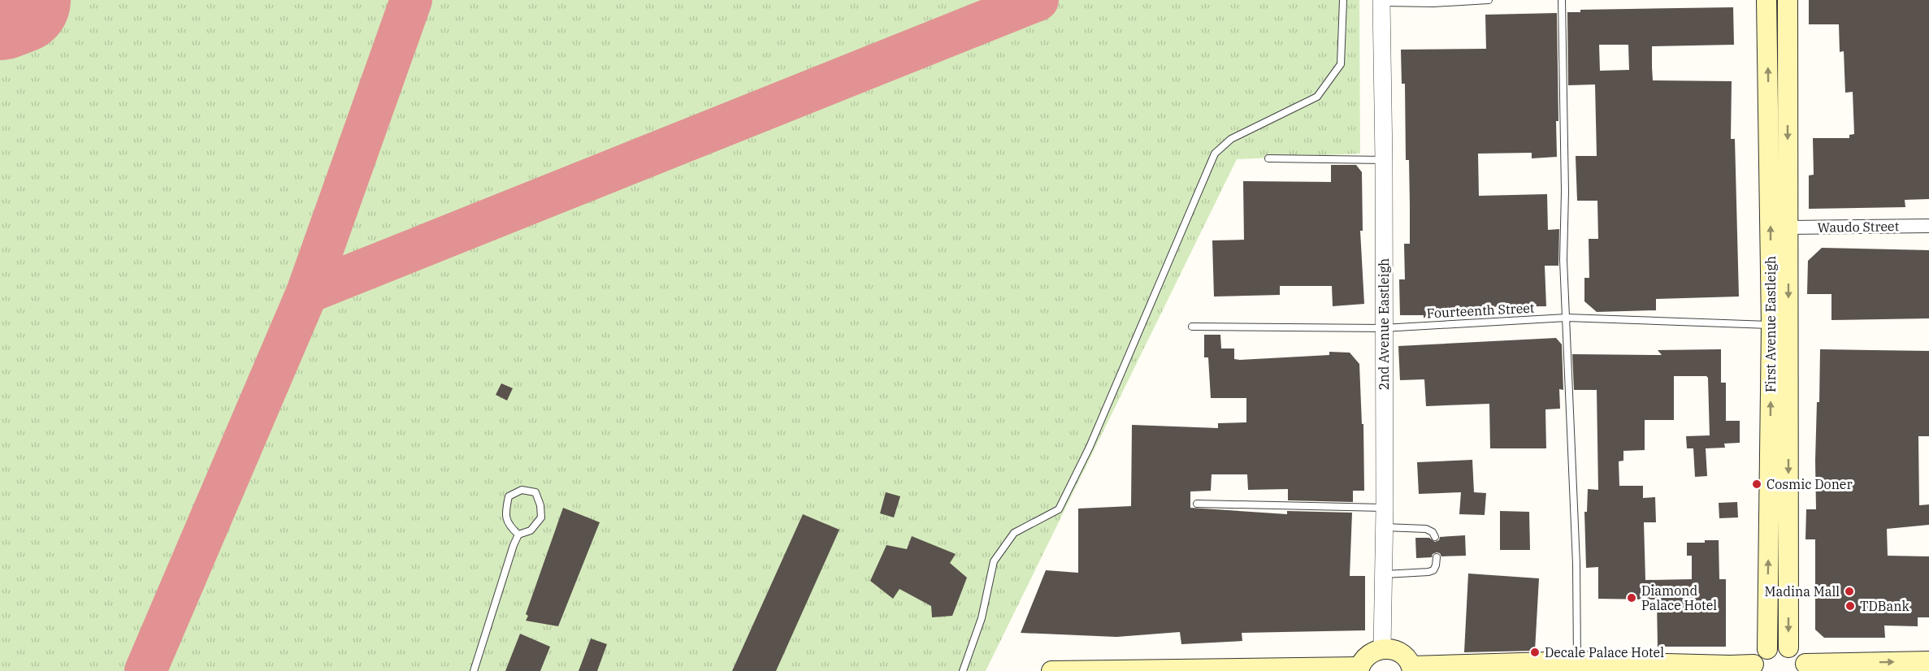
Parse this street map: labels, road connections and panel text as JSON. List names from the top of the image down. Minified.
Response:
{"streets":{"main road":["First Avenue Eastleigh"],"street":["Waudo Street","2nd Avenue Eastleigh"],"lane":["Fourteenth Street"]},"crossings":[["Waudo Street","First Avenue Eastleigh"],["Fourteenth Street","2nd Avenue Eastleigh"],["Fourteenth Street","First Avenue Eastleigh"]],"places":["Cosmic Doner","Madina Mall","Diamond Palace Hotel","TDBank","Decale Palace Hotel"]}
